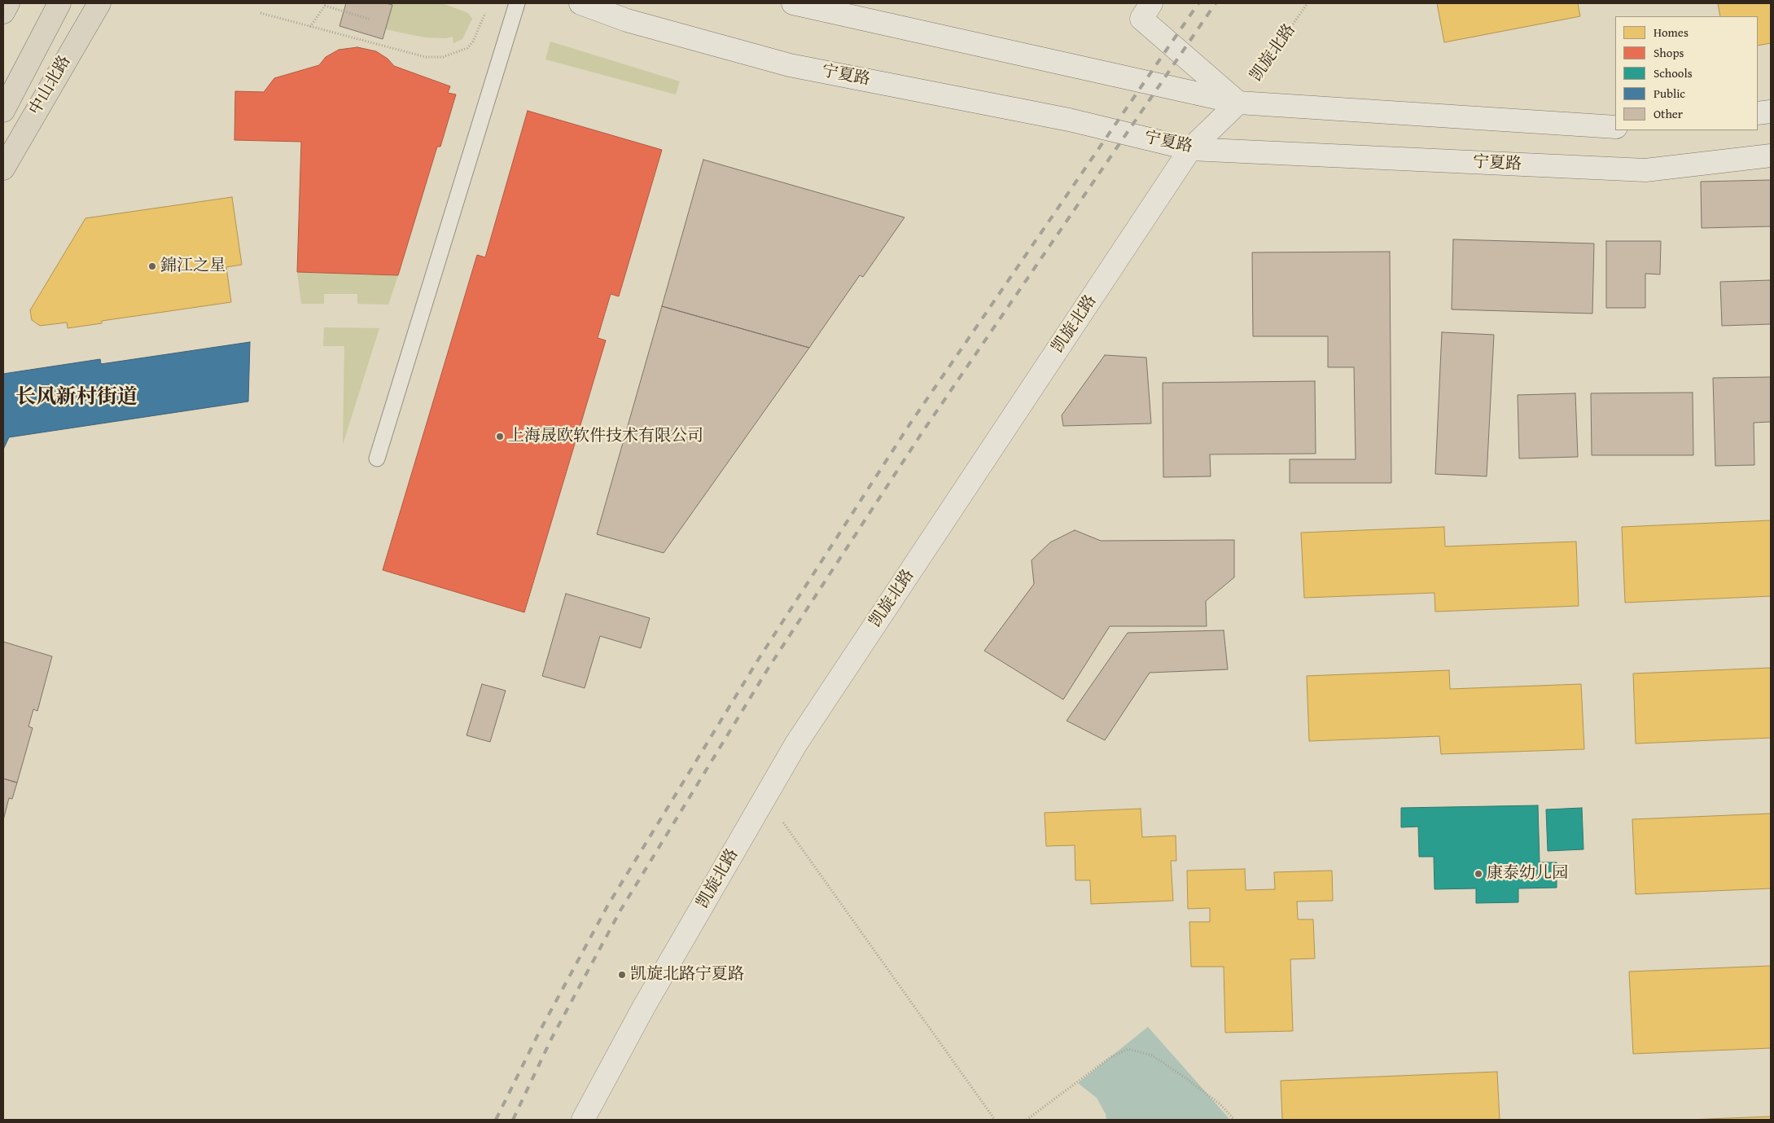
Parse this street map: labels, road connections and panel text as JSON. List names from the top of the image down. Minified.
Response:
{"streets":{"main road":["凯旋北路","宁夏路","中山北路"]},"crossings":[["凯旋北路","宁夏路"]],"districts":["长风新村街道"],"places":["錦江之星","上海晟欧软件技术有限公司","康泰幼儿园","凯旋北路宁夏路"],"legend":["Homes","Shops","Schools","Public","Other"]}
